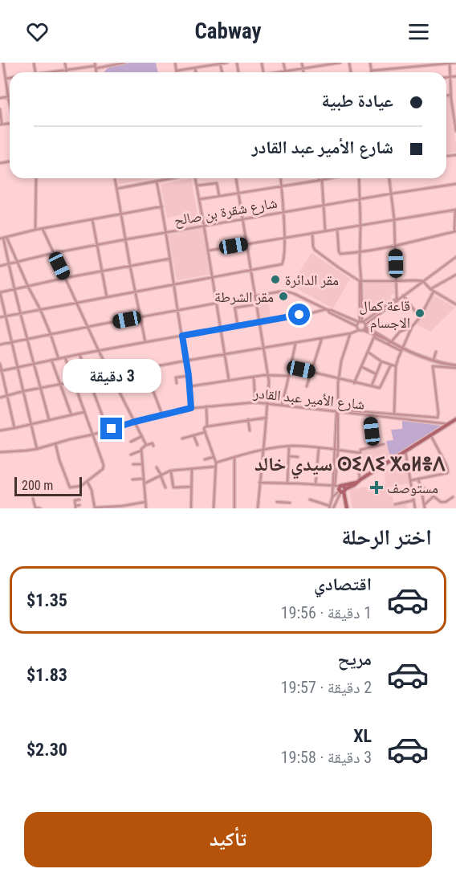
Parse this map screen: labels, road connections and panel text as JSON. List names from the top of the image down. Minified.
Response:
{"streets":{"street":["شارع شقرة بن صالح","شارع الأمير عبد القادر"]},"districts":["سيدي خالد ⵙⵉⴷⵉ ⵅⴰⵍⴻⴷ"],"places":{"other":["مقر الدائرة","مقر الشرطة","قاعة كمال الاجسام"],"health":["مستوصف"]},"scale_bar":"200 m","page":{"header":"Cabway","banner":["عيادة طبية","شارع الأمير عبد القادر"],"bubble":"3 دقيقة","scale":"200 m","heading":"اختر الرحلة","list":[{"name":"اقتصادي","note":"1 دقيقة · 19:56","value":"$1.35"},{"name":"مريح","note":"2 دقيقة · 19:57","value":"$1.83"},{"name":"XL","note":"3 دقيقة · 19:58","value":"$2.30"}],"buttons":"تأكيد"}}
